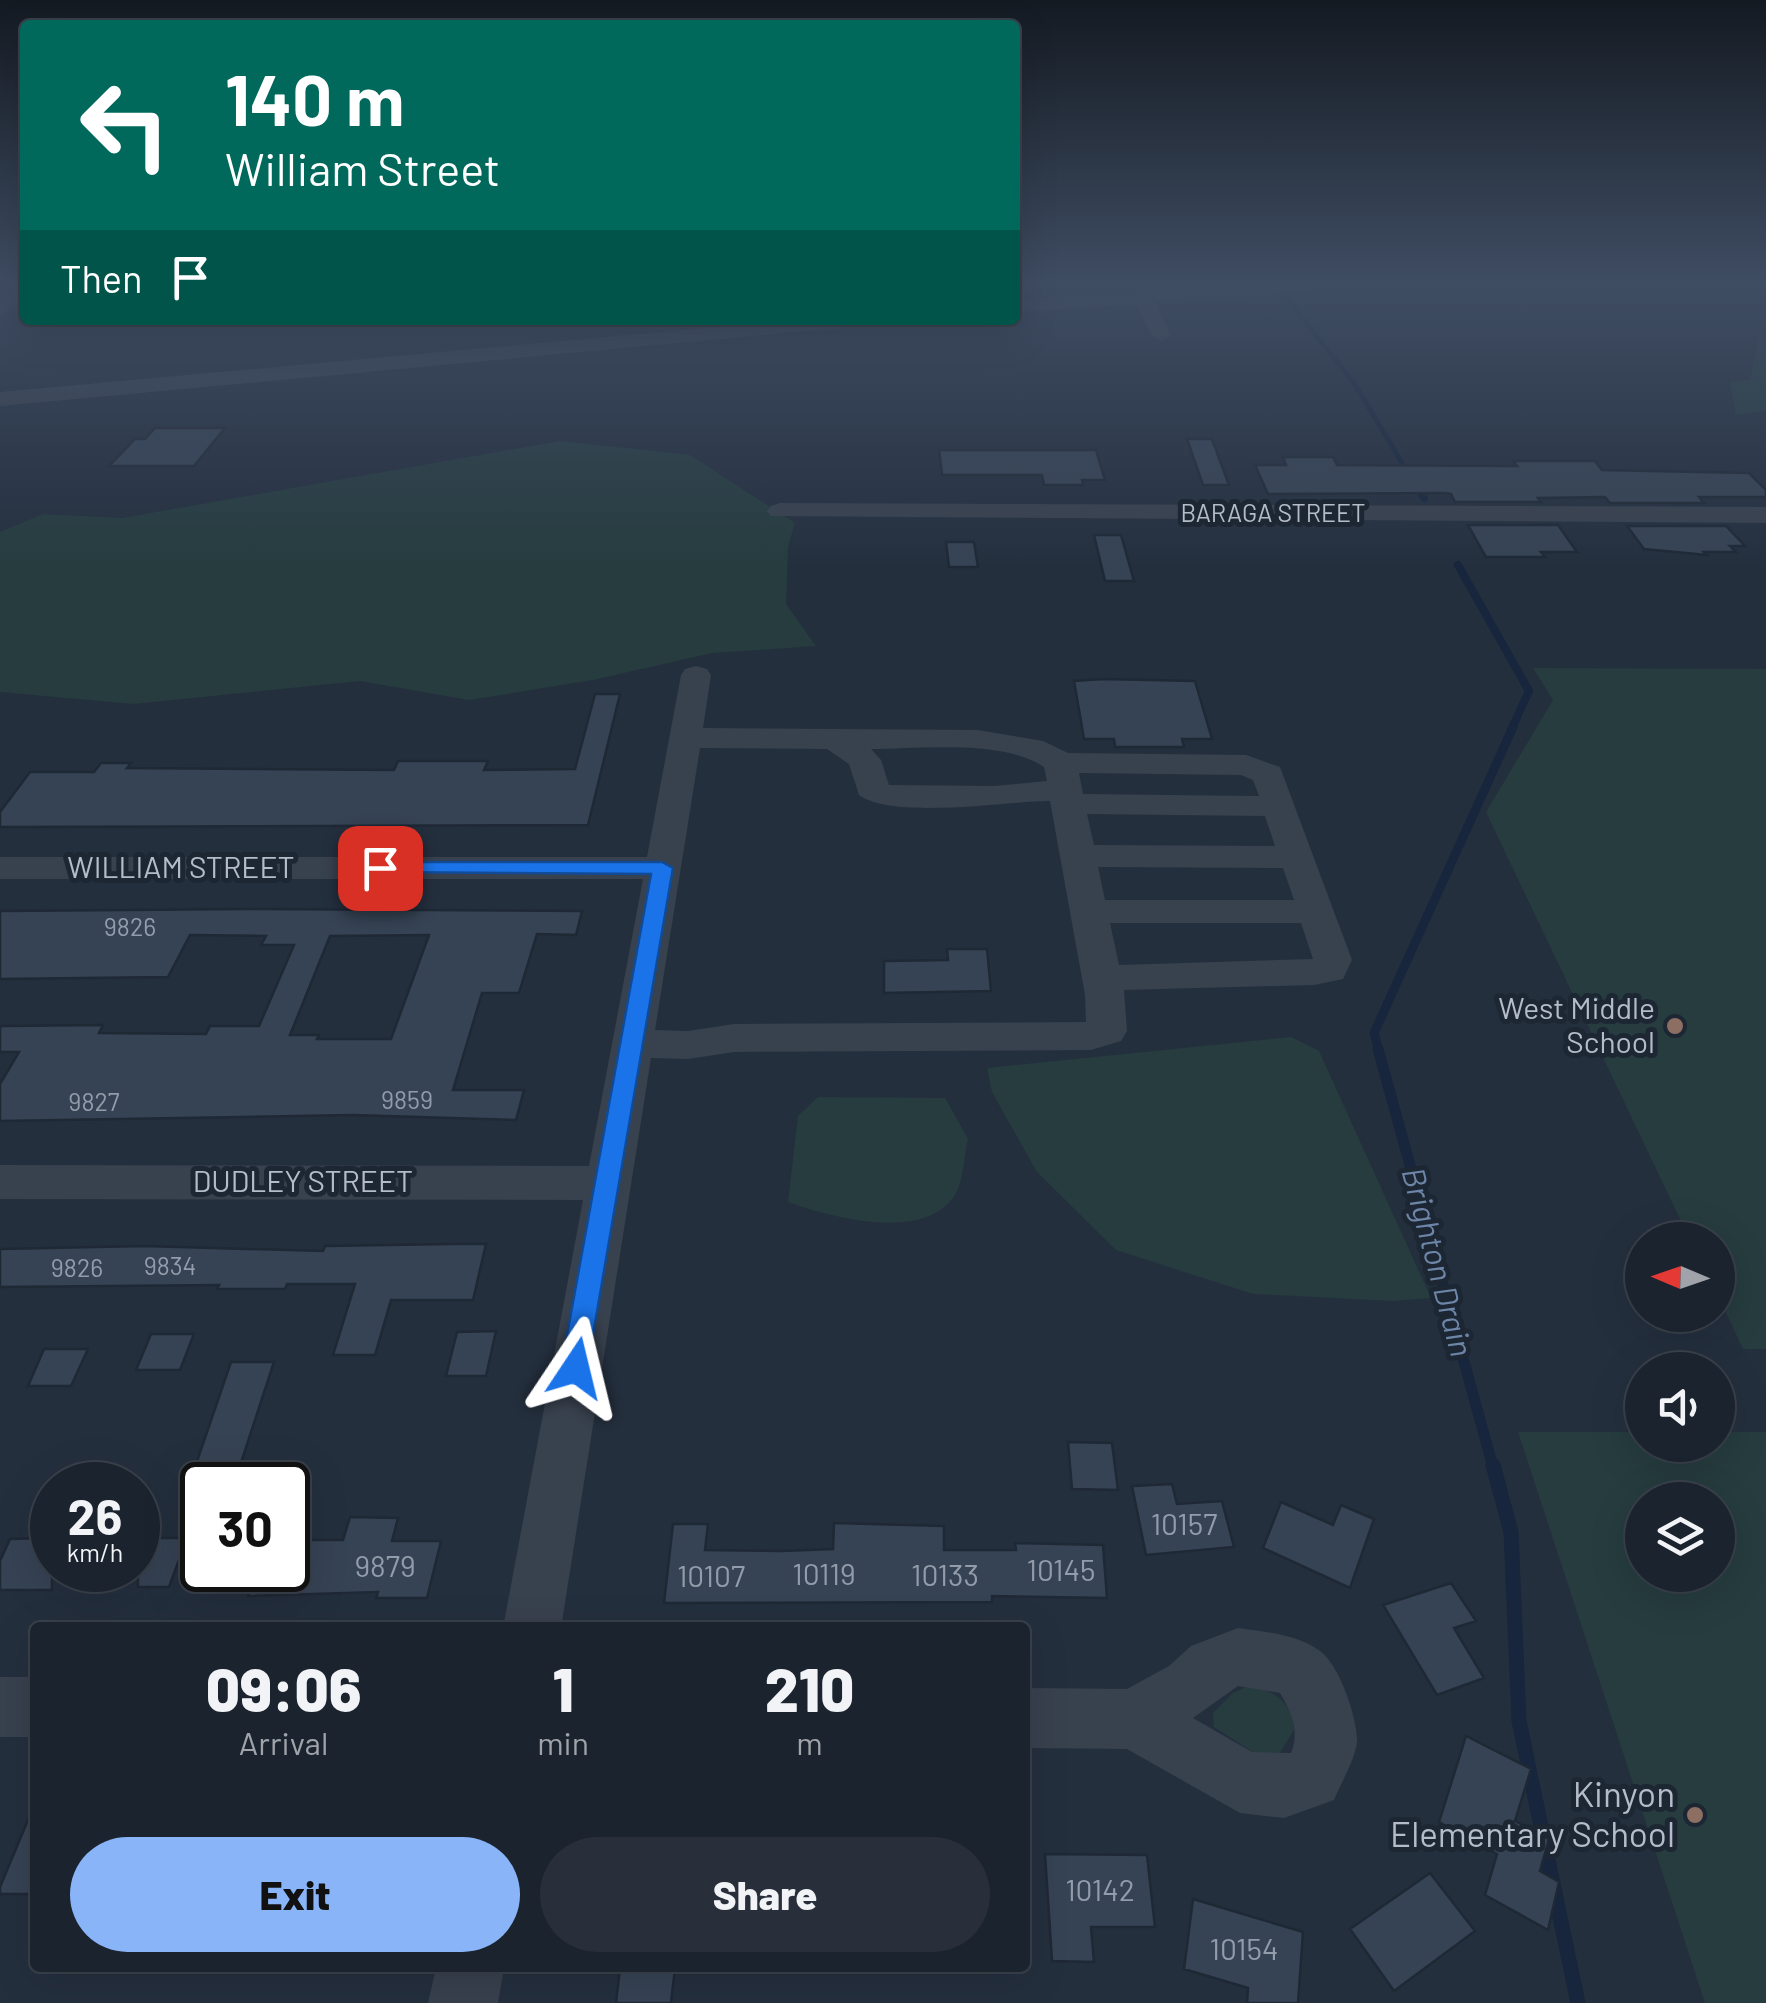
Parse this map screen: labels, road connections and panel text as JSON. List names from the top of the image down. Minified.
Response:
{"streets":{"street":["BARAGA STREET","WILLIAM STREET","DUDLEY STREET"]},"water":["Brighton Drain"],"places":["West Middle School","Kinyon Elementary School"],"house_numbers":["9826","9859","9827","9834","9826","10157","9879","10145","10119","10133","10107","10142","10154"],"north":"left","page":{"turn":["140 m","William Street"],"then":"Then","speed":"26 km/h","limit":"30","eta":["09:06","Arrival","1","min","210","m"],"buttons":["Exit","Share"]}}
